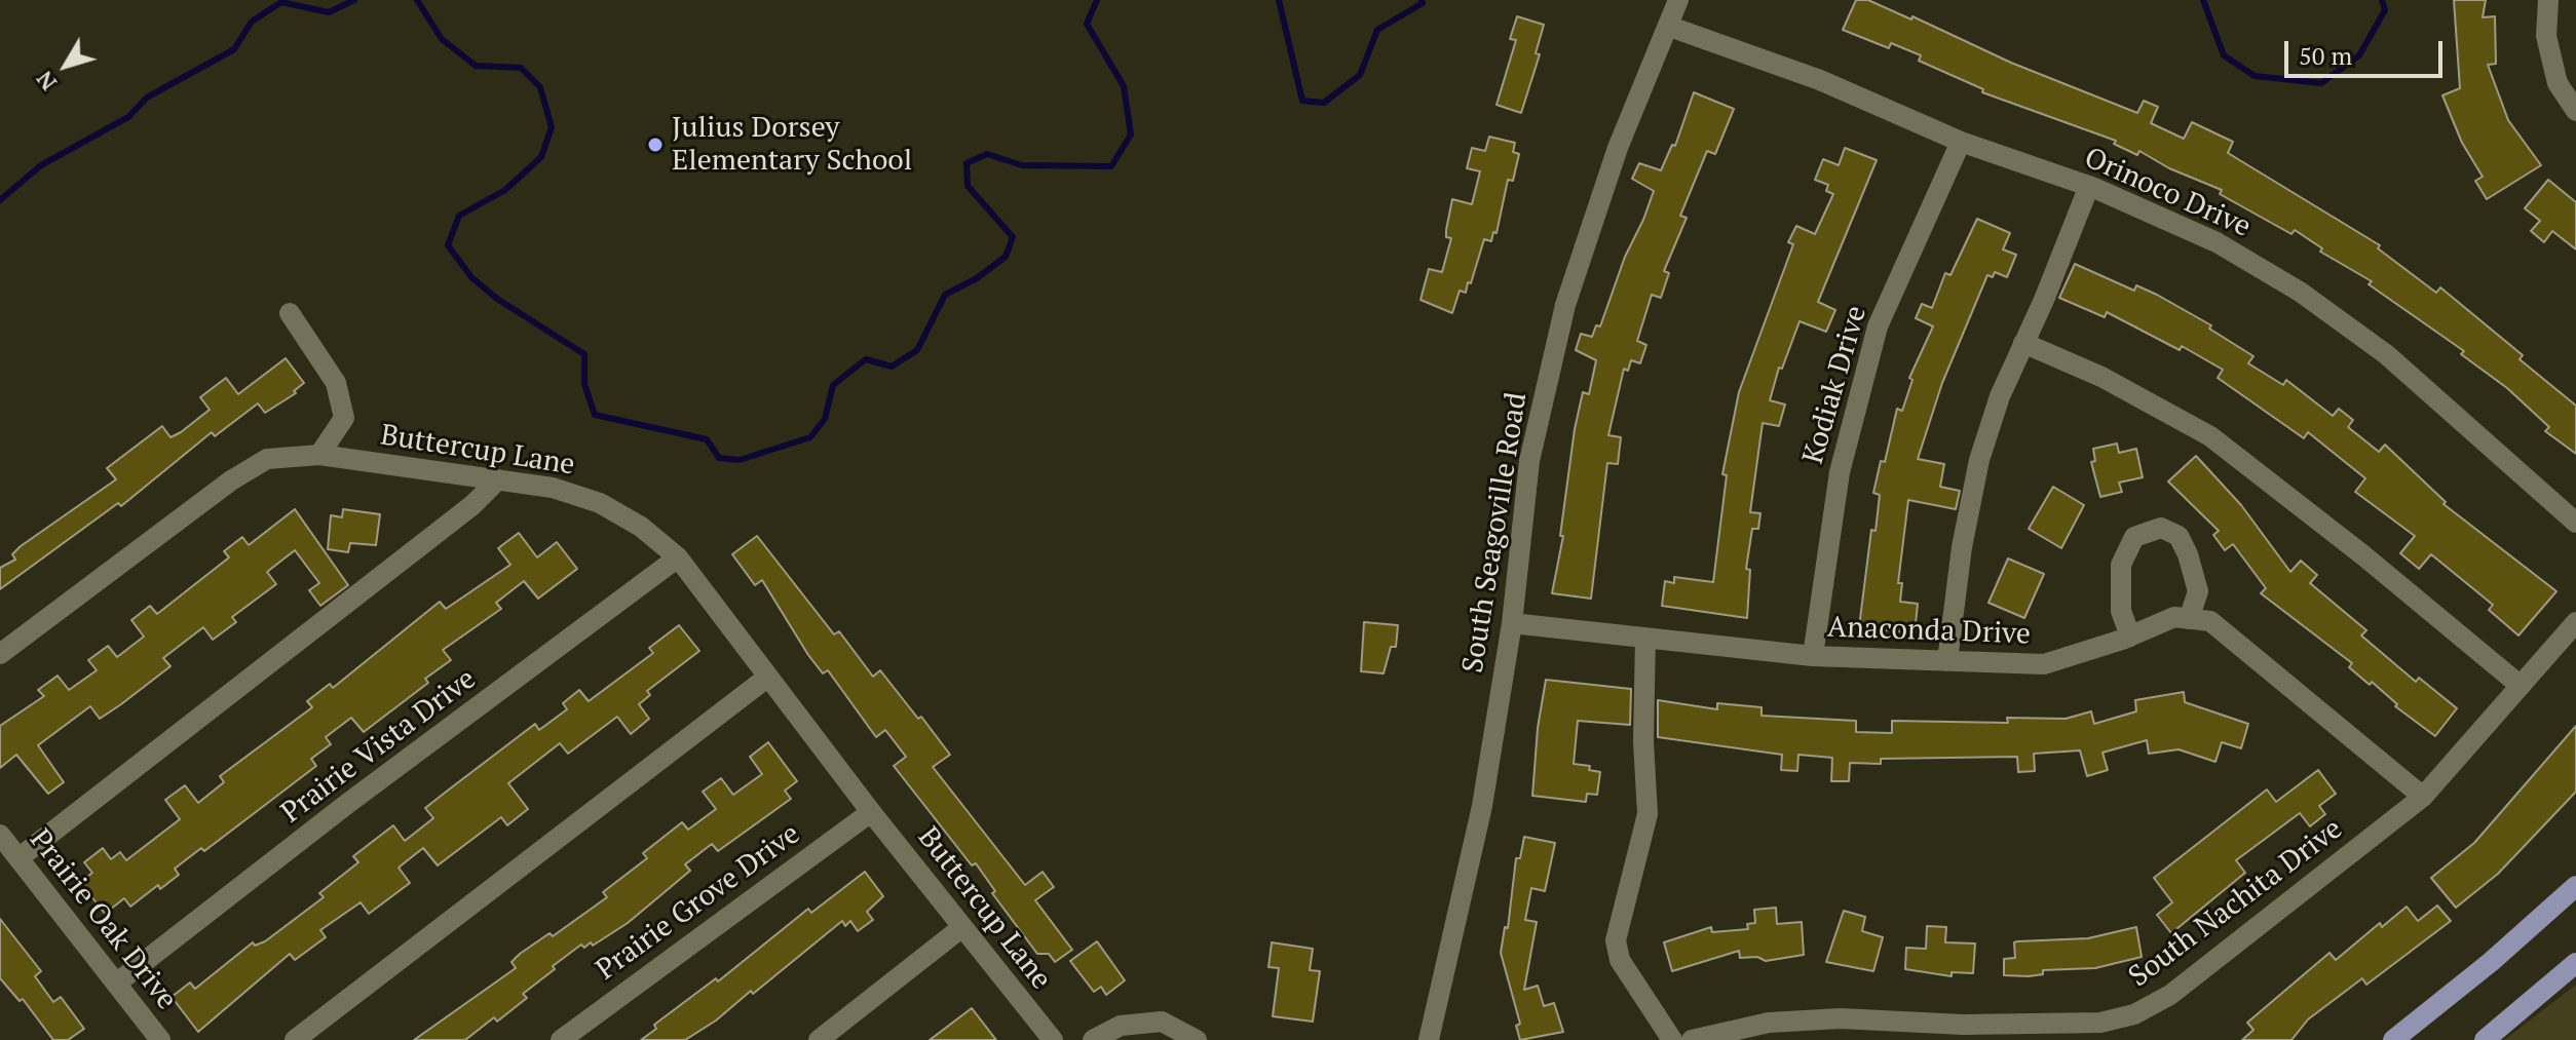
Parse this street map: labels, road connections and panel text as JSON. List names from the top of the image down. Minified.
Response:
{"streets":{"street":["Orinoco Drive","Kodiak Drive","Buttercup Lane","South Seagoville Road","Anaconda Drive","Prairie Vista Drive","Prairie Grove Drive","South Nachita Drive","Prairie Oak Drive"]},"crossings":[["Orinoco Drive","Kodiak Drive"],["Orinoco Drive","South Seagoville Road"],["Kodiak Drive","Anaconda Drive"],["Buttercup Lane","Prairie Vista Drive"],["Buttercup Lane","Prairie Grove Drive"],["South Seagoville Road","Anaconda Drive"],["Prairie Vista Drive","Prairie Oak Drive"]],"places":["Julius Dorsey Elementary School"],"scale_bar":"50 m","north":"bottom left"}
